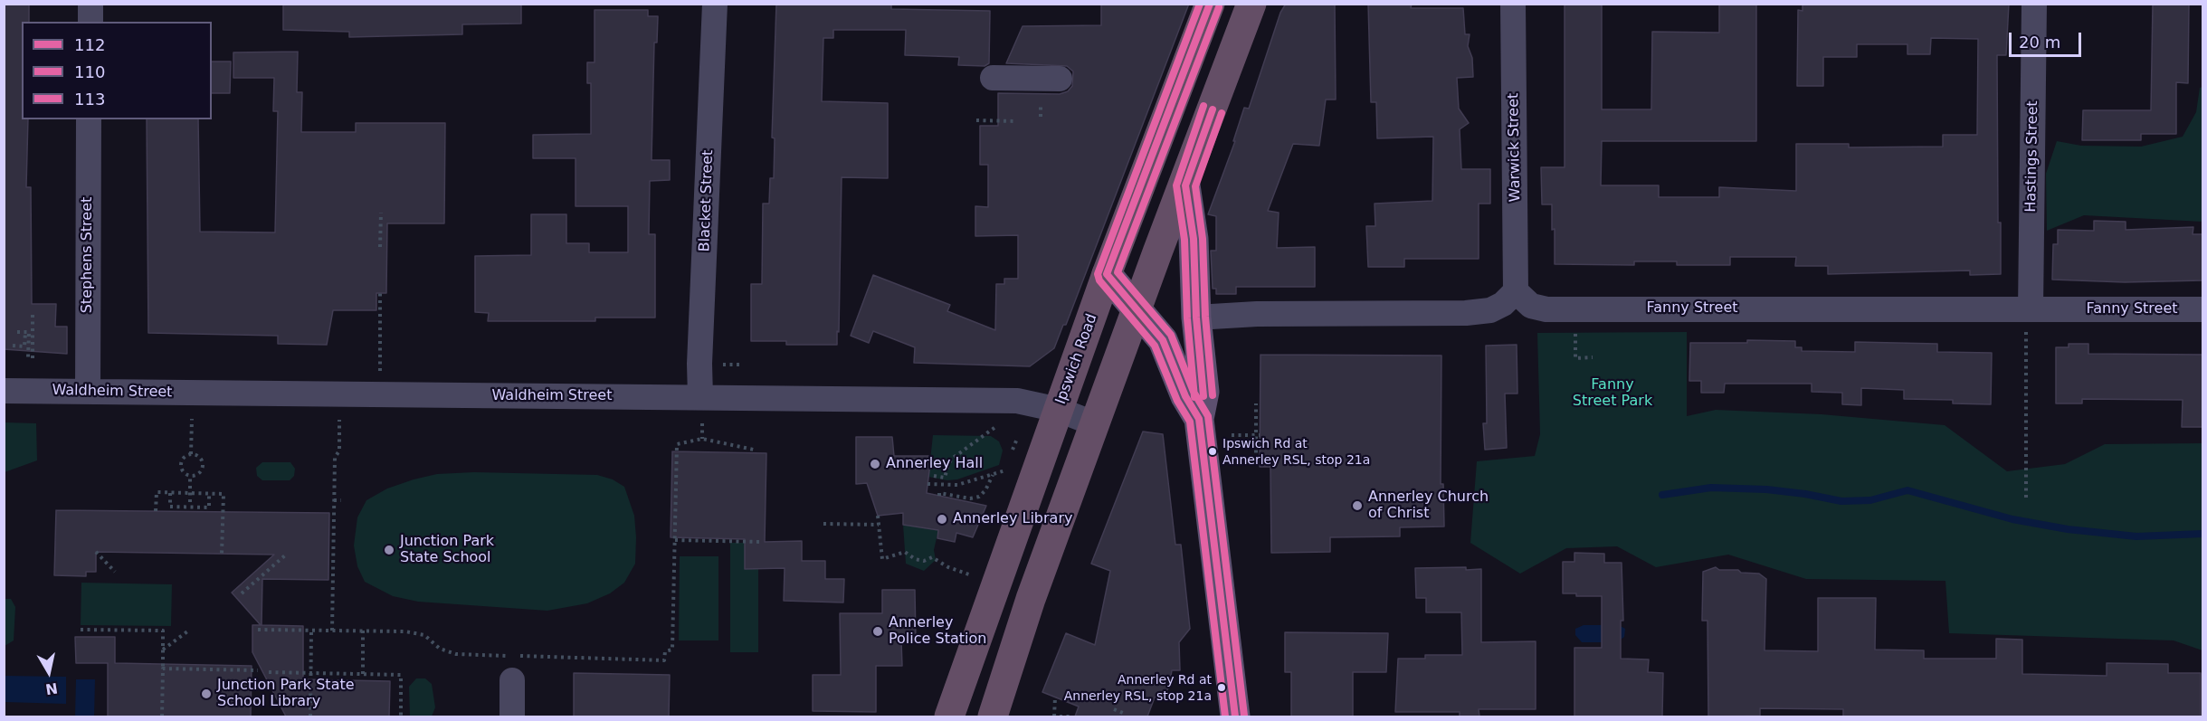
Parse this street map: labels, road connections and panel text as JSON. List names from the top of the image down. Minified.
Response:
{"streets":{"highway":["Ipswich Road"],"street":["Warwick Street","Hastings Street","Blacket Street","Stephens Street","Fanny Street","Waldheim Street"]},"crossings":[["Warwick Street","Fanny Street"],["Hastings Street","Fanny Street"],["Blacket Street","Waldheim Street"],["Stephens Street","Waldheim Street"],["Ipswich Road","Waldheim Street"]],"parks":["Fanny Street Park"],"places":["Ipswich Rd at Annerley RSL, stop 21a","Annerley Hall","Annerley Church of Christ","Annerley Library","Junction Park State School","Annerley Police Station","Annerley Rd at Annerley RSL, stop 21a","Junction Park State School Library"],"lines":["transit line 112","transit line 110","transit line 113"],"legend":["112","110","113"],"scale_bar":"20 m","north":"bottom"}
